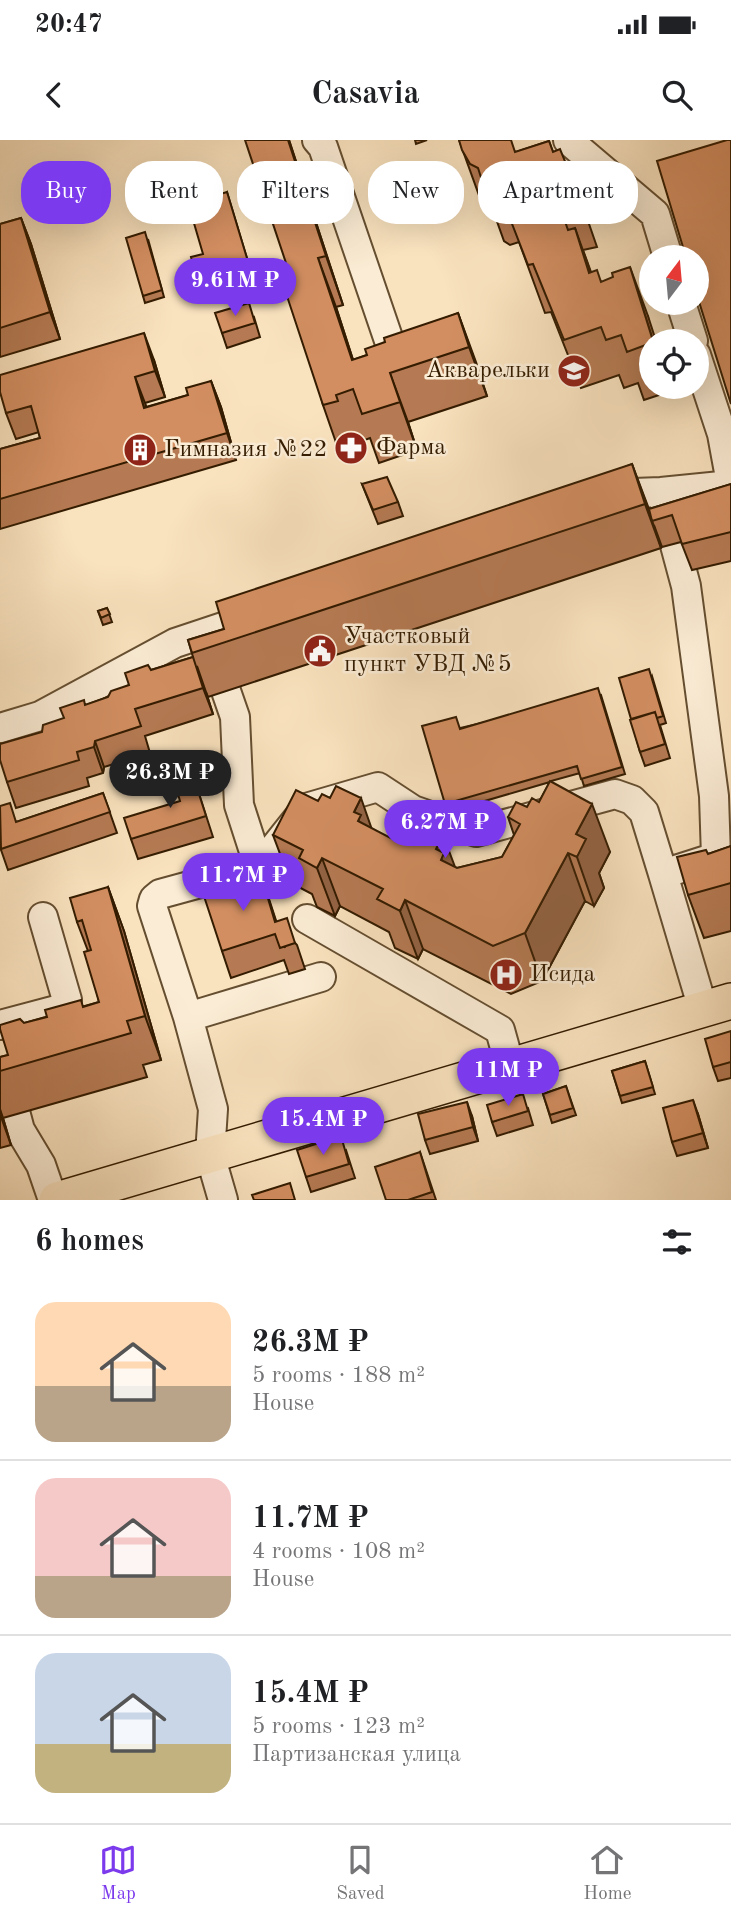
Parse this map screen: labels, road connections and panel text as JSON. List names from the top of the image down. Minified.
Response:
{"places":{"school or university":["Акварельки"],"pharmacy":["Фарма"],"building":["Гимназия №22"],"public building":["Участковый пункт УВД №5"],"hospital":["Исида"]},"north":"top","page":{"status":"20:47","header":"Casavia","chip":["Buy","Rent","Filters","New","Apartment"],"price":["9.61M ₽","26.3M ₽","6.27M ₽","11.7M ₽","11M ₽","15.4M ₽"],"heading":"6 homes","list":[{"name":"26.3M ₽","note":"5 rooms · 188 m² · House"},{"name":"11.7M ₽","note":"4 rooms · 108 m² · House"},{"name":"15.4M ₽","note":"5 rooms · 123 m² · Партизанская улица"}],"tabs":["Map","Saved","Home"]}}
